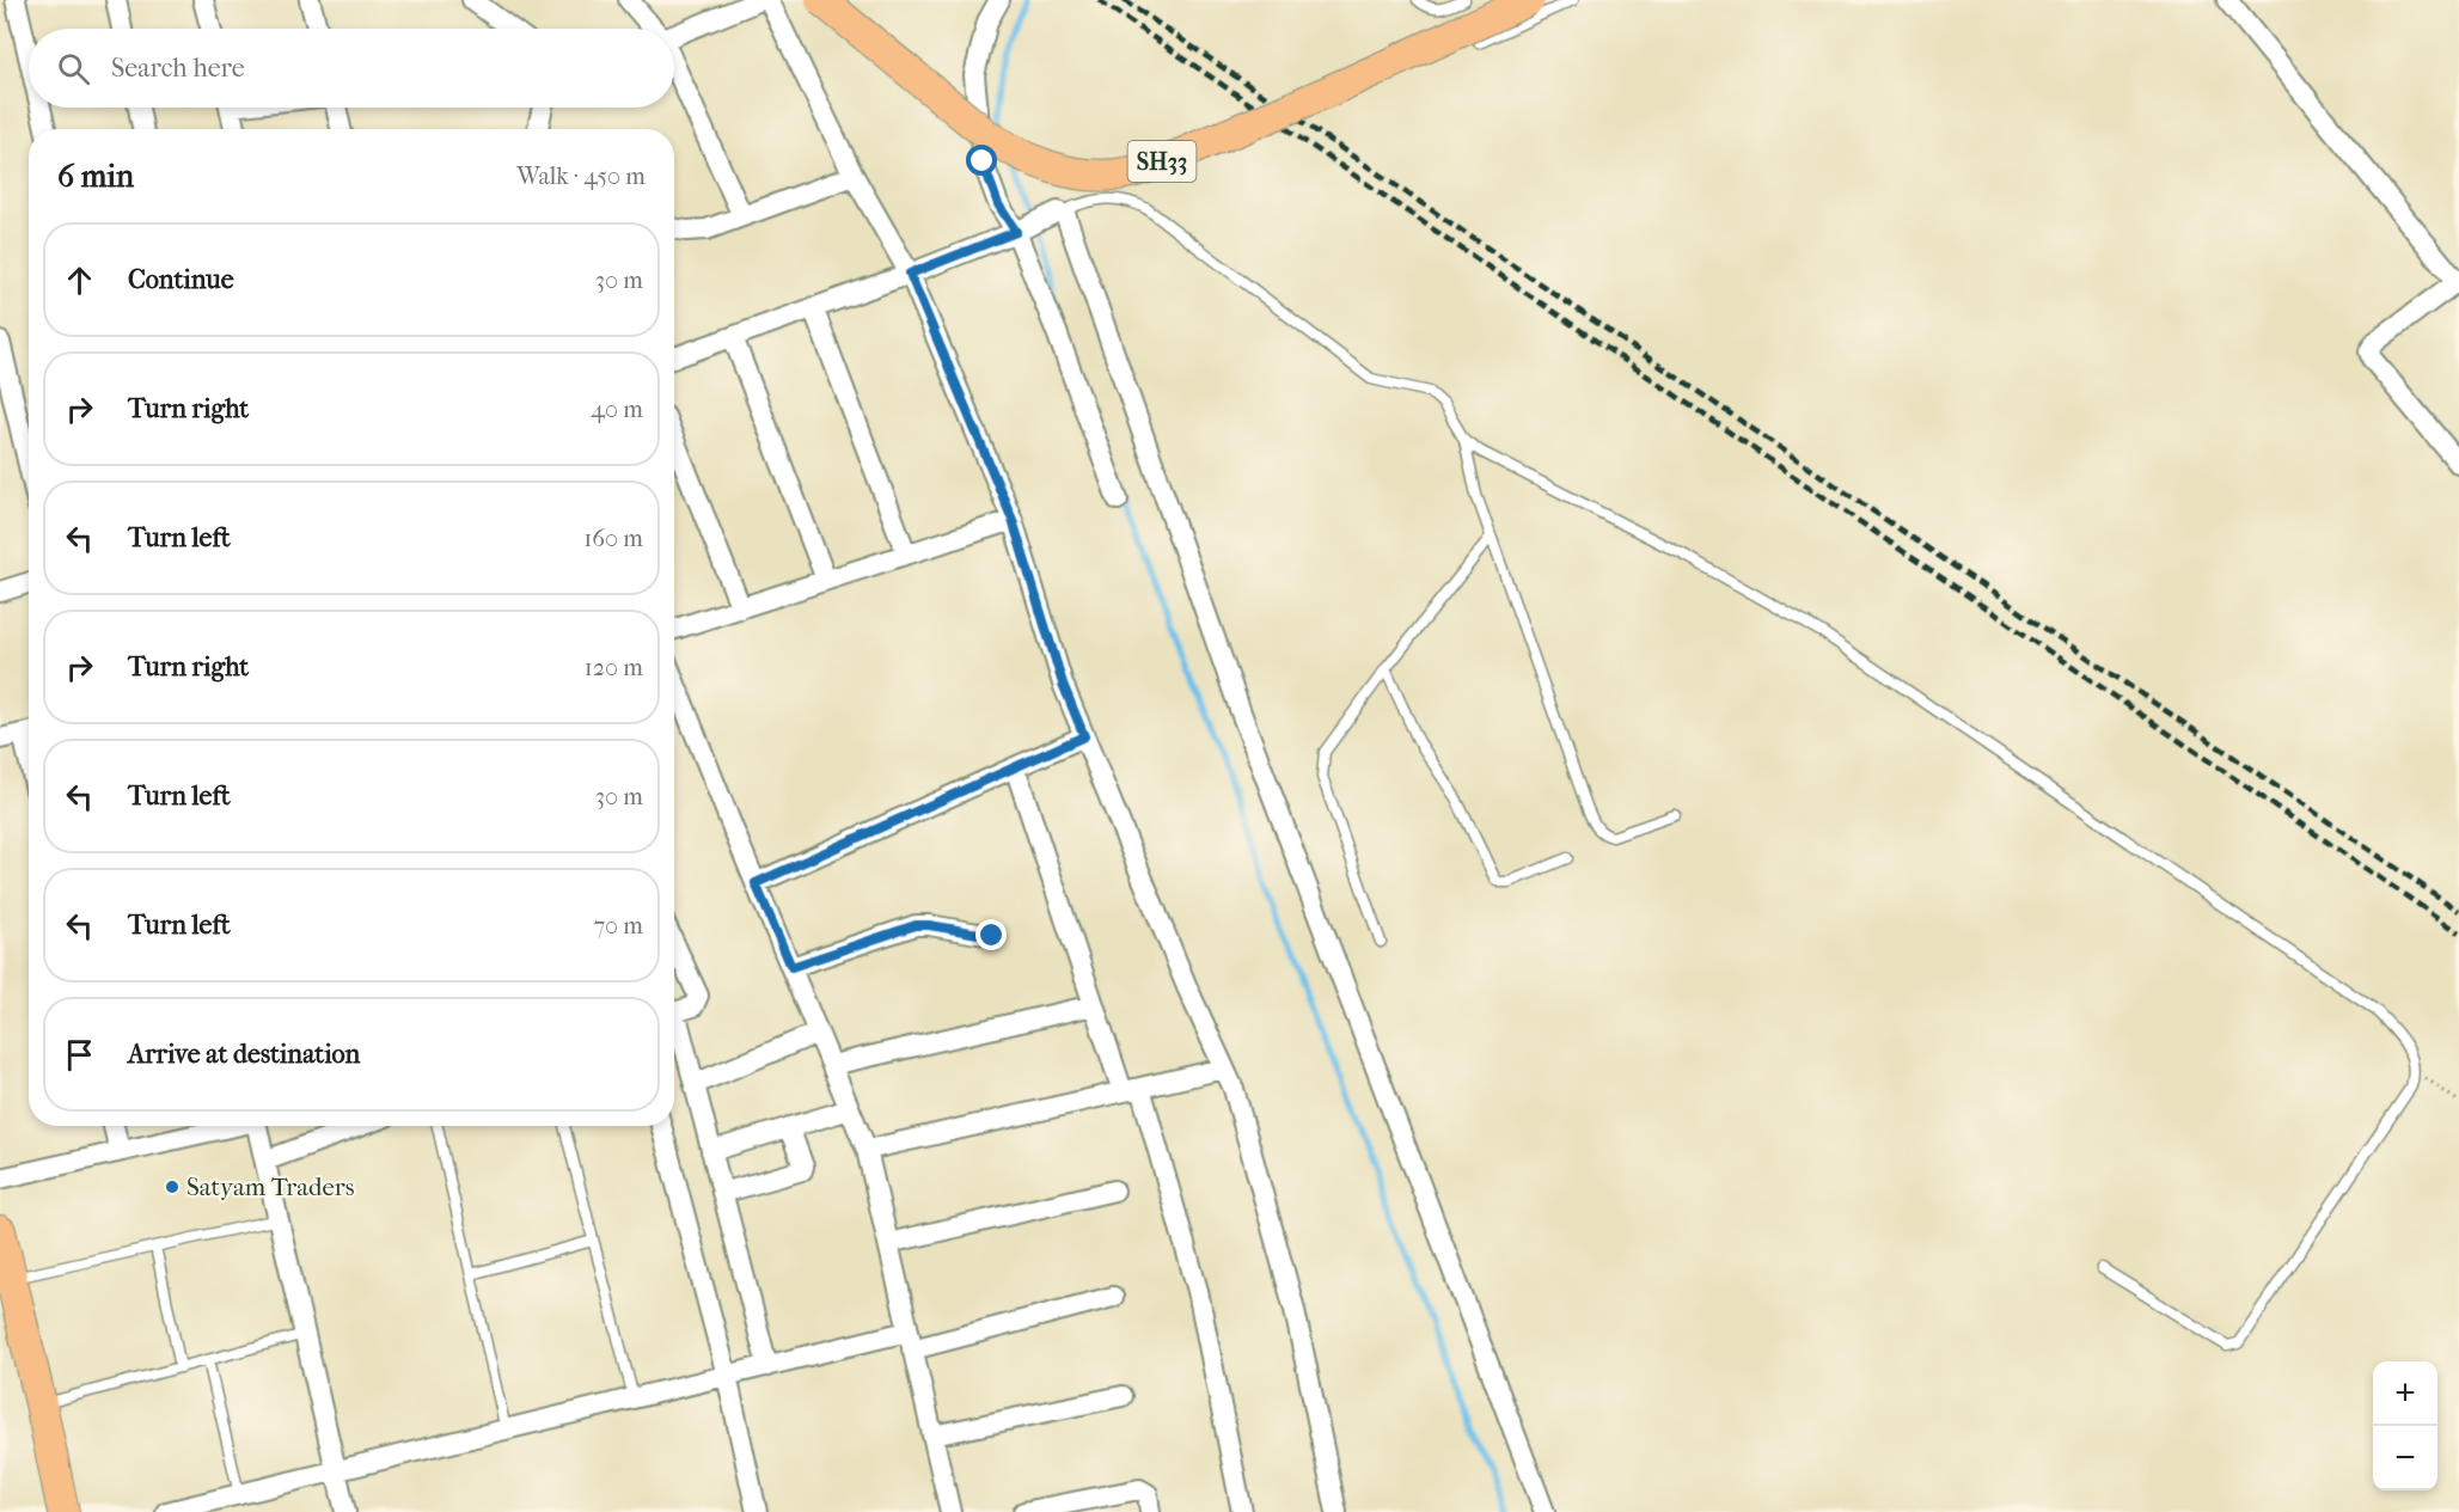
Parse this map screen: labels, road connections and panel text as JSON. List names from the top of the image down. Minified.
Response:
{"streets":{"main road":["SH33"]},"places":["Satyam Traders"],"page":{"search":"Search here","heading":["6 min","Walk · 450 m"],"list":[["Continue","30 m"],["Turn right","40 m"],["Turn left","160 m"],["Turn right","120 m"],["Turn left","30 m"],["Turn left","70 m"],"Arrive at destination"],"map_buttons":["+","−"]}}
